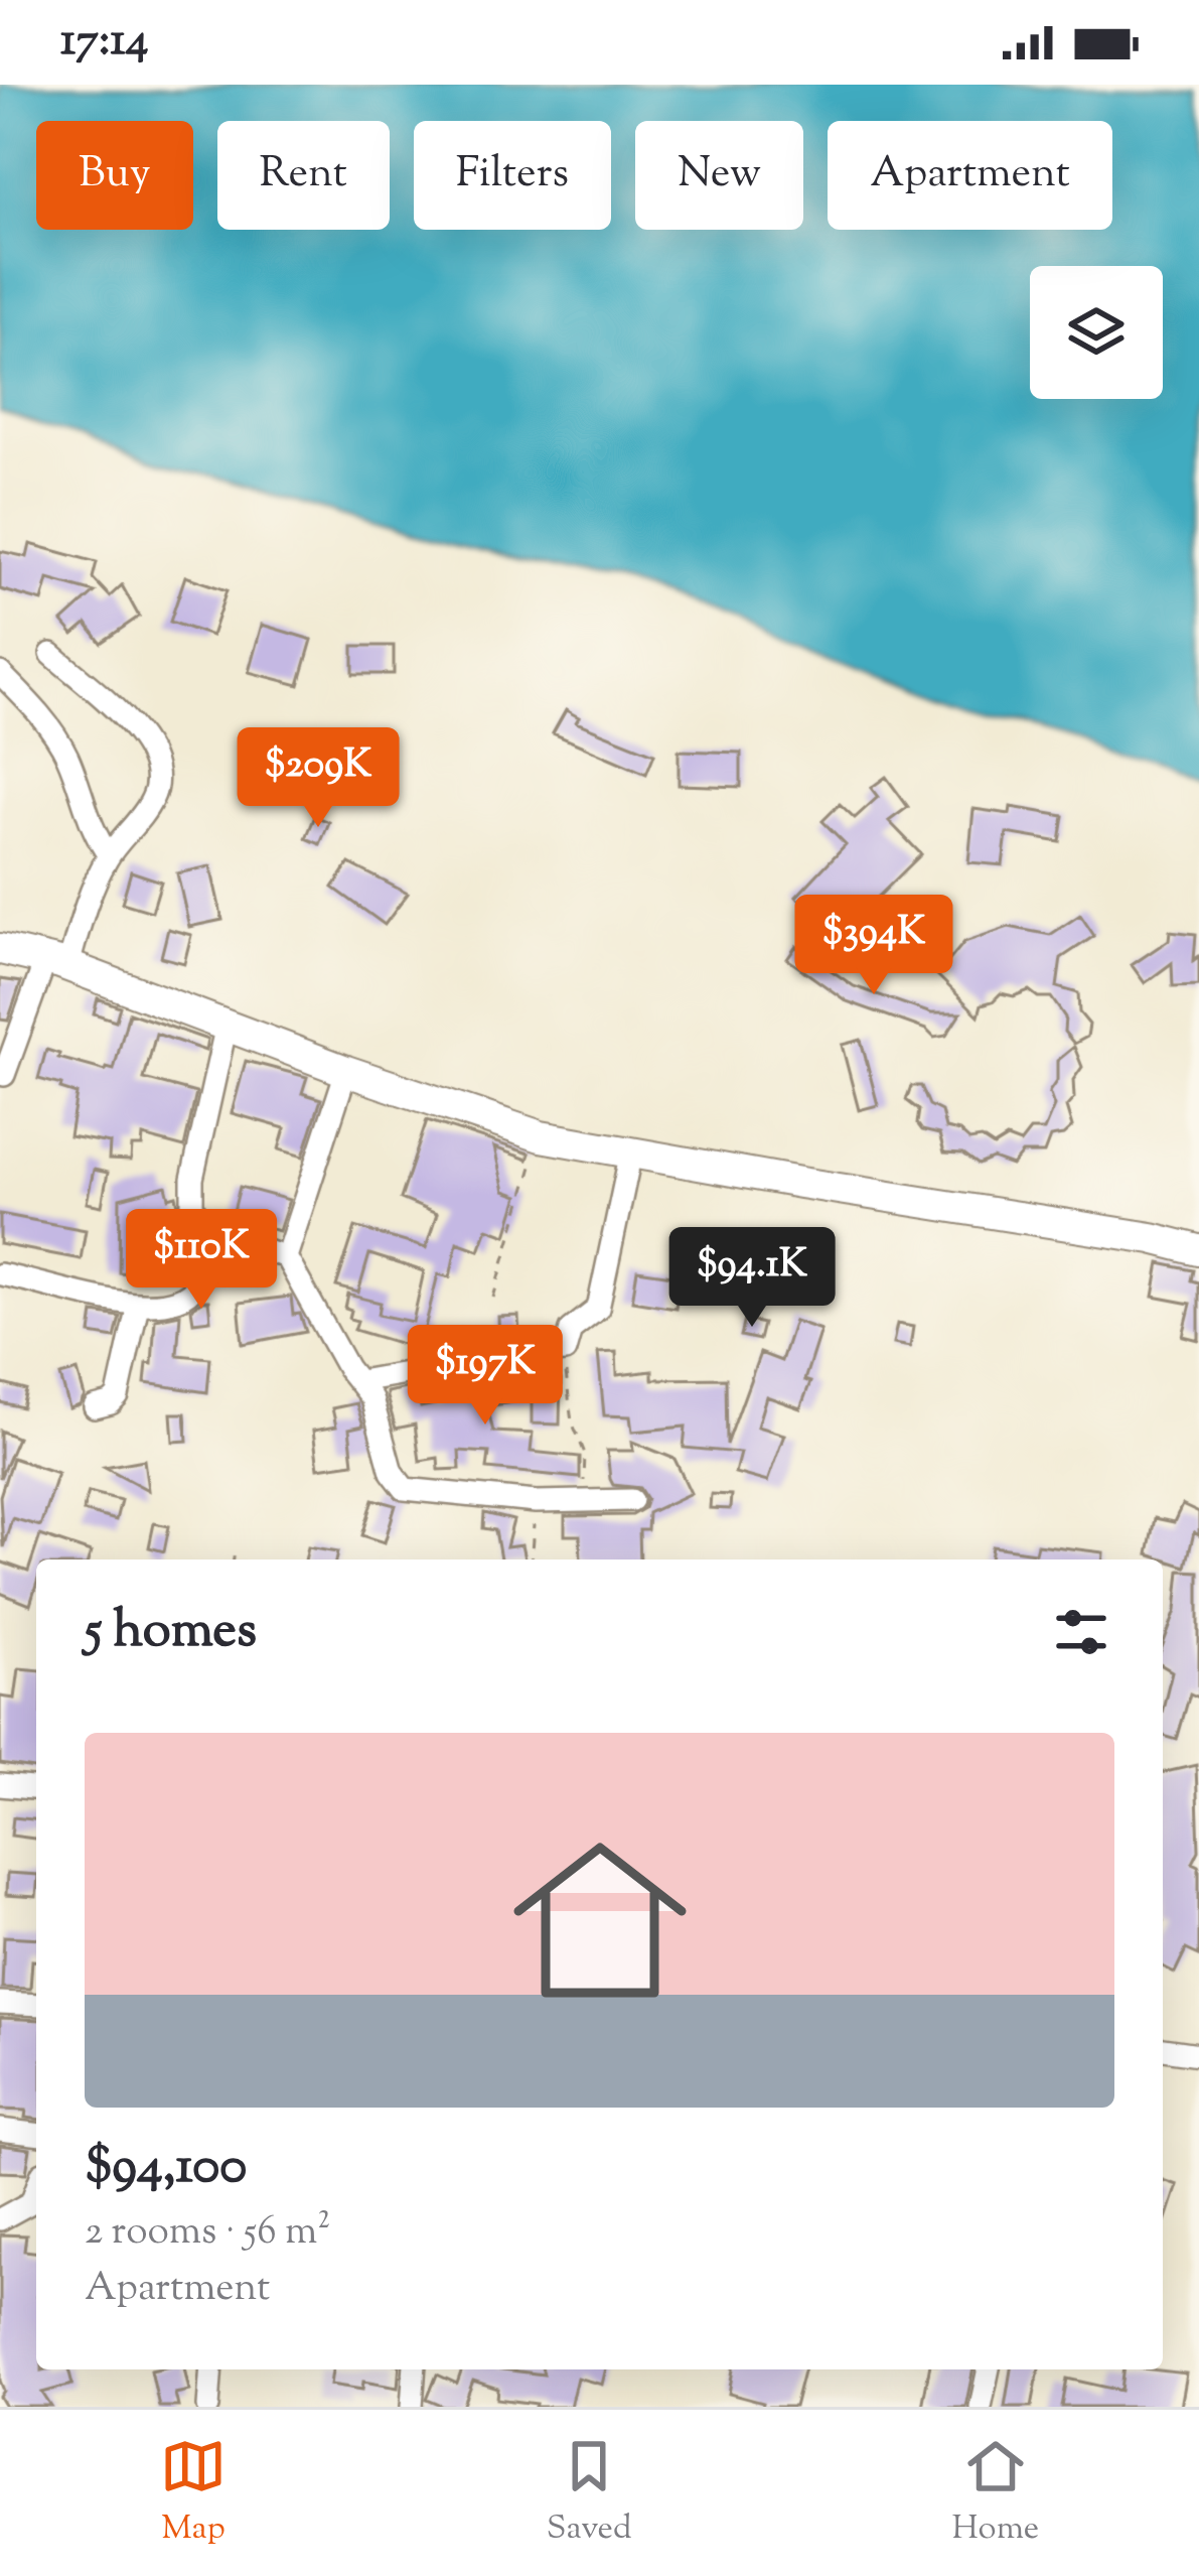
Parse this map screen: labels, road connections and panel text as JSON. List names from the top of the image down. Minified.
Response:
{"page":{"status":"17:14","chip":["Buy","Rent","Filters","New","Apartment"],"price":["$209K","$394K","$110K","$94.1K","$197K"],"heading":"5 homes","list":[{"name":"$94,100","note":"2 rooms · 56 m² · Apartment"}],"tabs":["Map","Saved","Home"]}}
